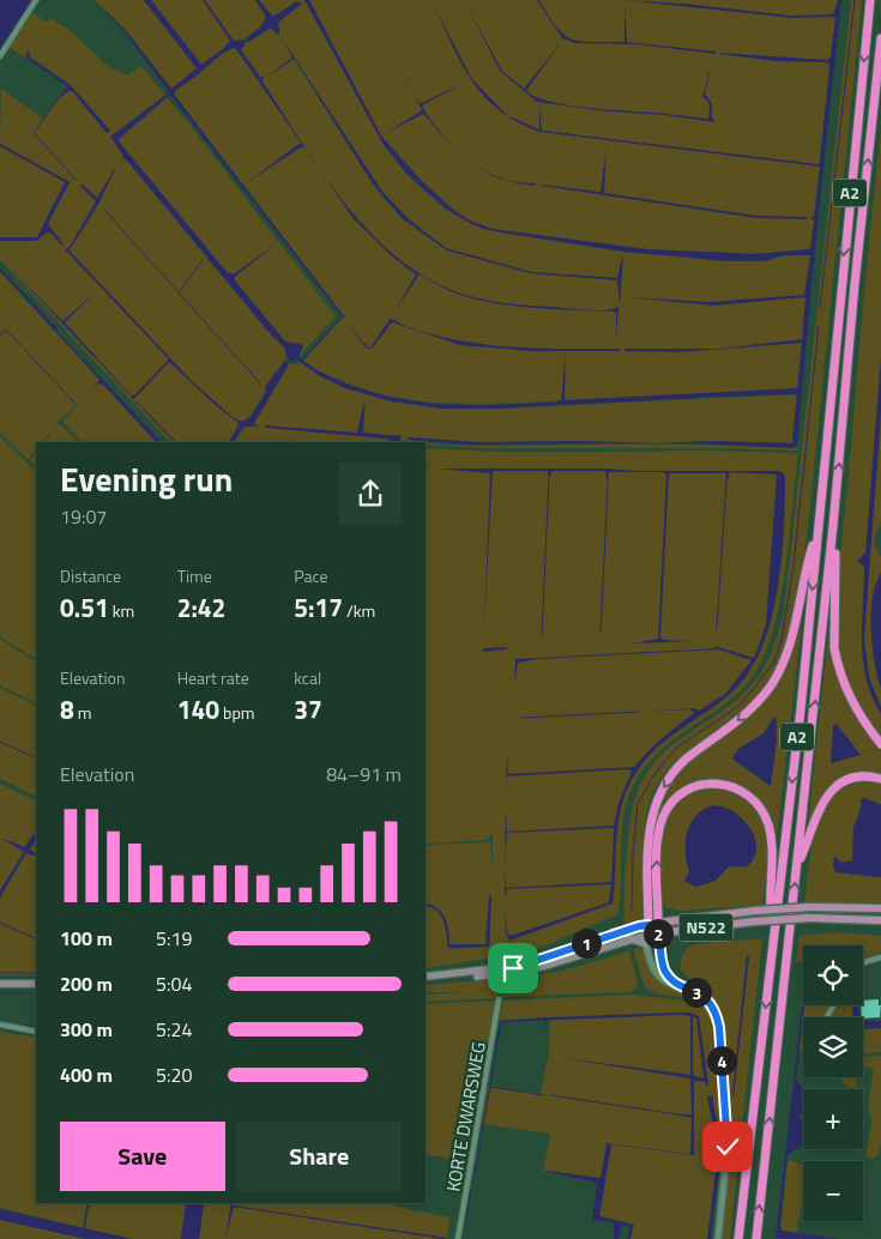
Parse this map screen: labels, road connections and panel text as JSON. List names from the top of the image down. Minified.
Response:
{"streets":{"highway":["A2"],"main road":["N522"],"street":["KORTE DWARSWEG"]},"crossings":[["A2","N522"]],"page":{"heading":["Evening run","19:07"],"stats":[["Distance","0.51 km"],["Time","2:42"],["Pace","5:17 /km"],["Elevation","8 m"],["Heart rate","140 bpm"],["kcal","37"]],"chart":["Elevation","84–91 m"],"list":[{"name":"100 m","note":"5:19"},{"name":"200 m","note":"5:04"},{"name":"300 m","note":"5:24"},{"name":"400 m","note":"5:20"}],"pins":["2","1","3","4"],"map_buttons":["+","−"],"buttons":["Save","Share"]}}
